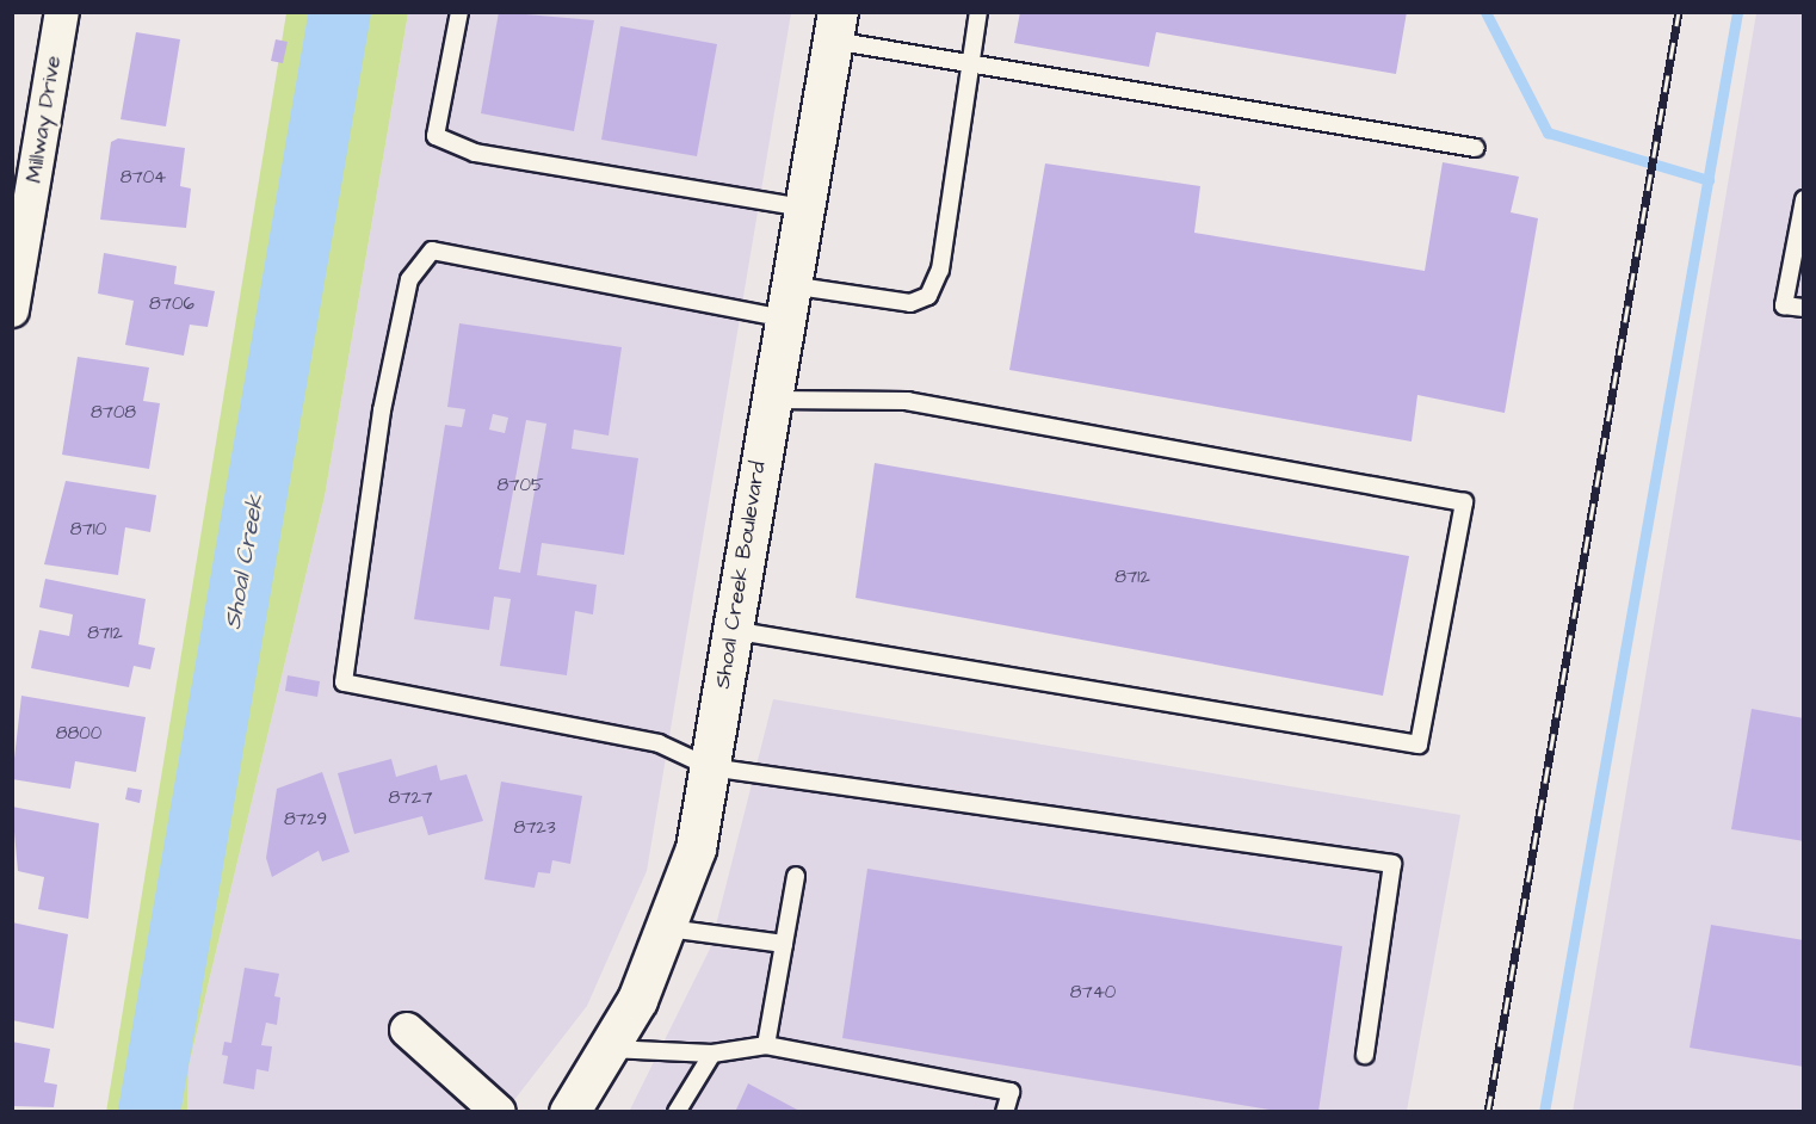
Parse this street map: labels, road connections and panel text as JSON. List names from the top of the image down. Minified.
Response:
{"streets":{"street":["Millway Drive","Shoal Creek Boulevard"]},"water":["Shoal Creek"],"house_numbers":["8704","8706","8708","8705","8710","8712","8712","8800","8727","8729","8723","8740"]}
